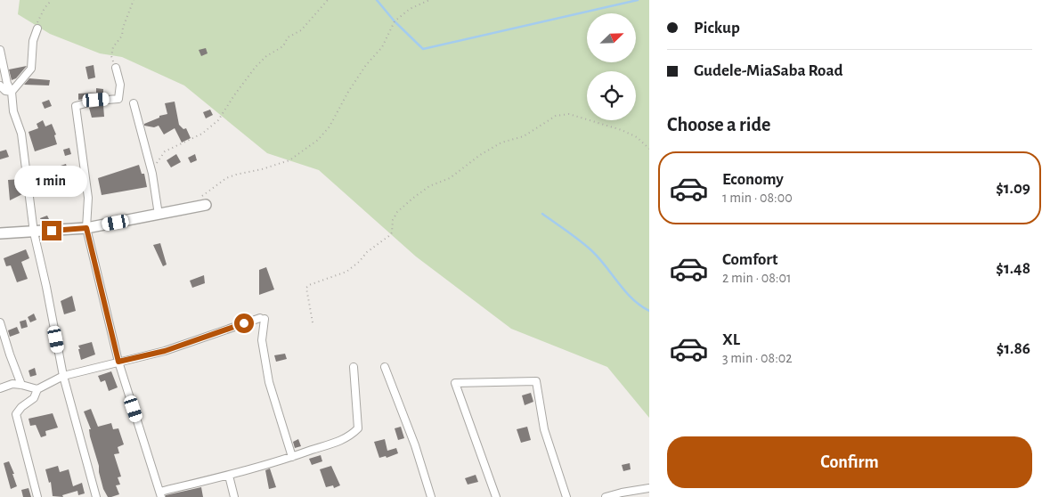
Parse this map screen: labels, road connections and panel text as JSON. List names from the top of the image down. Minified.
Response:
{"north":"top right","page":{"banner":["Pickup","Gudele-MiaSaba Road"],"heading":"Choose a ride","list":[{"name":"Economy","note":"1 min · 08:00","value":"$1.09"},{"name":"Comfort","note":"2 min · 08:01","value":"$1.48"},{"name":"XL","note":"3 min · 08:02","value":"$1.86"}],"bubble":"1 min","buttons":"Confirm"}}
